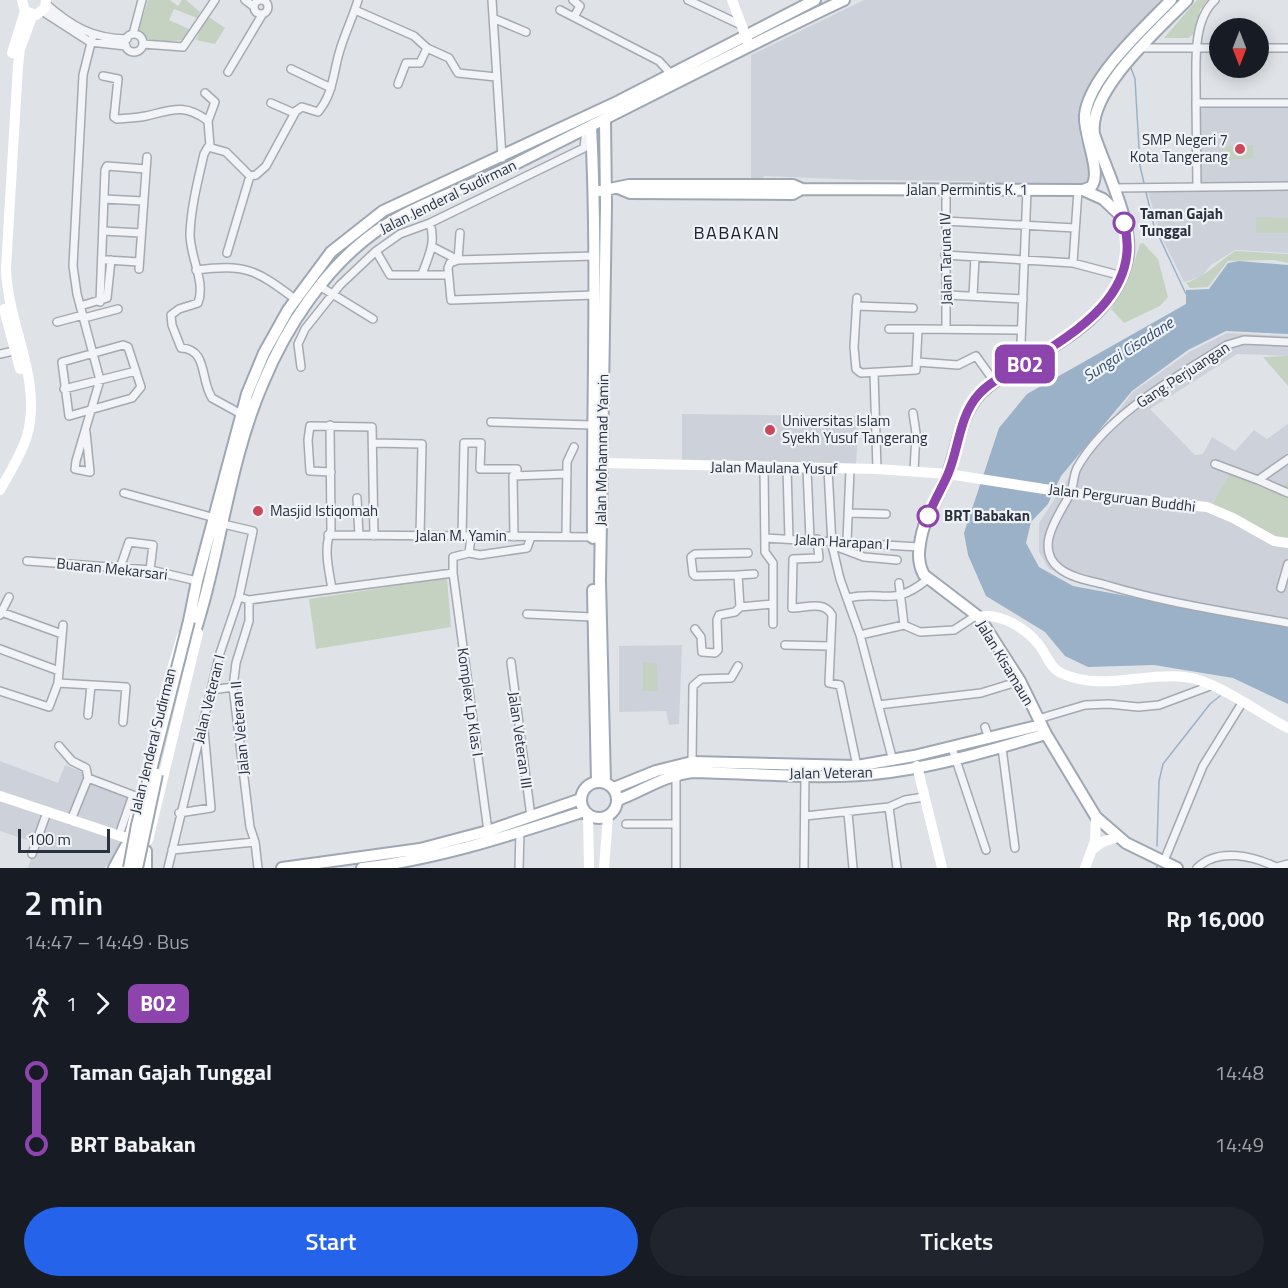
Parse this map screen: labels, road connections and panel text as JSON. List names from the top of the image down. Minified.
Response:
{"streets":{"main road":["Jalan Permintis K. 1","Jalan Jenderal Sudirman","Jalan Mohammad Yamin","Jalan Maulana Yusuf","Jalan Perguruan Buddhi","Jalan Kisamaun","Jalan Veteran"],"street":["Jalan Taruna IV","Gang Perjuangan","Jalan M. Yamin","Jalan Harapan I","Buaran Mekarsari","Jalan Veteran I","Komplex Lp Klas I","Jalan Veteran II","Jalan Veteran III"]},"crossings":[["Jalan Permintis K. 1","Jalan Taruna IV"],["Jalan Permintis K. 1","Jalan Mohammad Yamin"],["Jalan Jenderal Sudirman","Jalan Mohammad Yamin"],["Jalan Jenderal Sudirman","Buaran Mekarsari"],["Jalan Jenderal Sudirman","Jalan Veteran I"],["Gang Perjuangan","Jalan Perguruan Buddhi"],["Jalan Mohammad Yamin","Jalan Maulana Yusuf"],["Jalan Mohammad Yamin","Jalan M. Yamin"],["Jalan Mohammad Yamin","Jalan Veteran"],["Jalan Maulana Yusuf","Jalan Perguruan Buddhi"],["Jalan Kisamaun","Jalan Veteran"]],"districts":["BABAKAN"],"water":["Sungai Cisadane"],"places":["SMP Negeri 7 Kota Tangerang","Taman Gajah Tunggal","Universitas Islam Syekh Yusuf Tangerang","Masjid Istiqomah","BRT Babakan"],"lines":["bus line B02"],"scale_bar":"100 m","north":"bottom","page":{"on_map":"B02","scale":"100 m","heading":["2 min","14:47 – 14:49 · Bus","Rp 16,000"],"legs":["1","B02"],"list":[{"name":"Taman Gajah Tunggal","value":"14:48"},{"name":"BRT Babakan","value":"14:49"}],"buttons":["Start","Tickets"]}}
